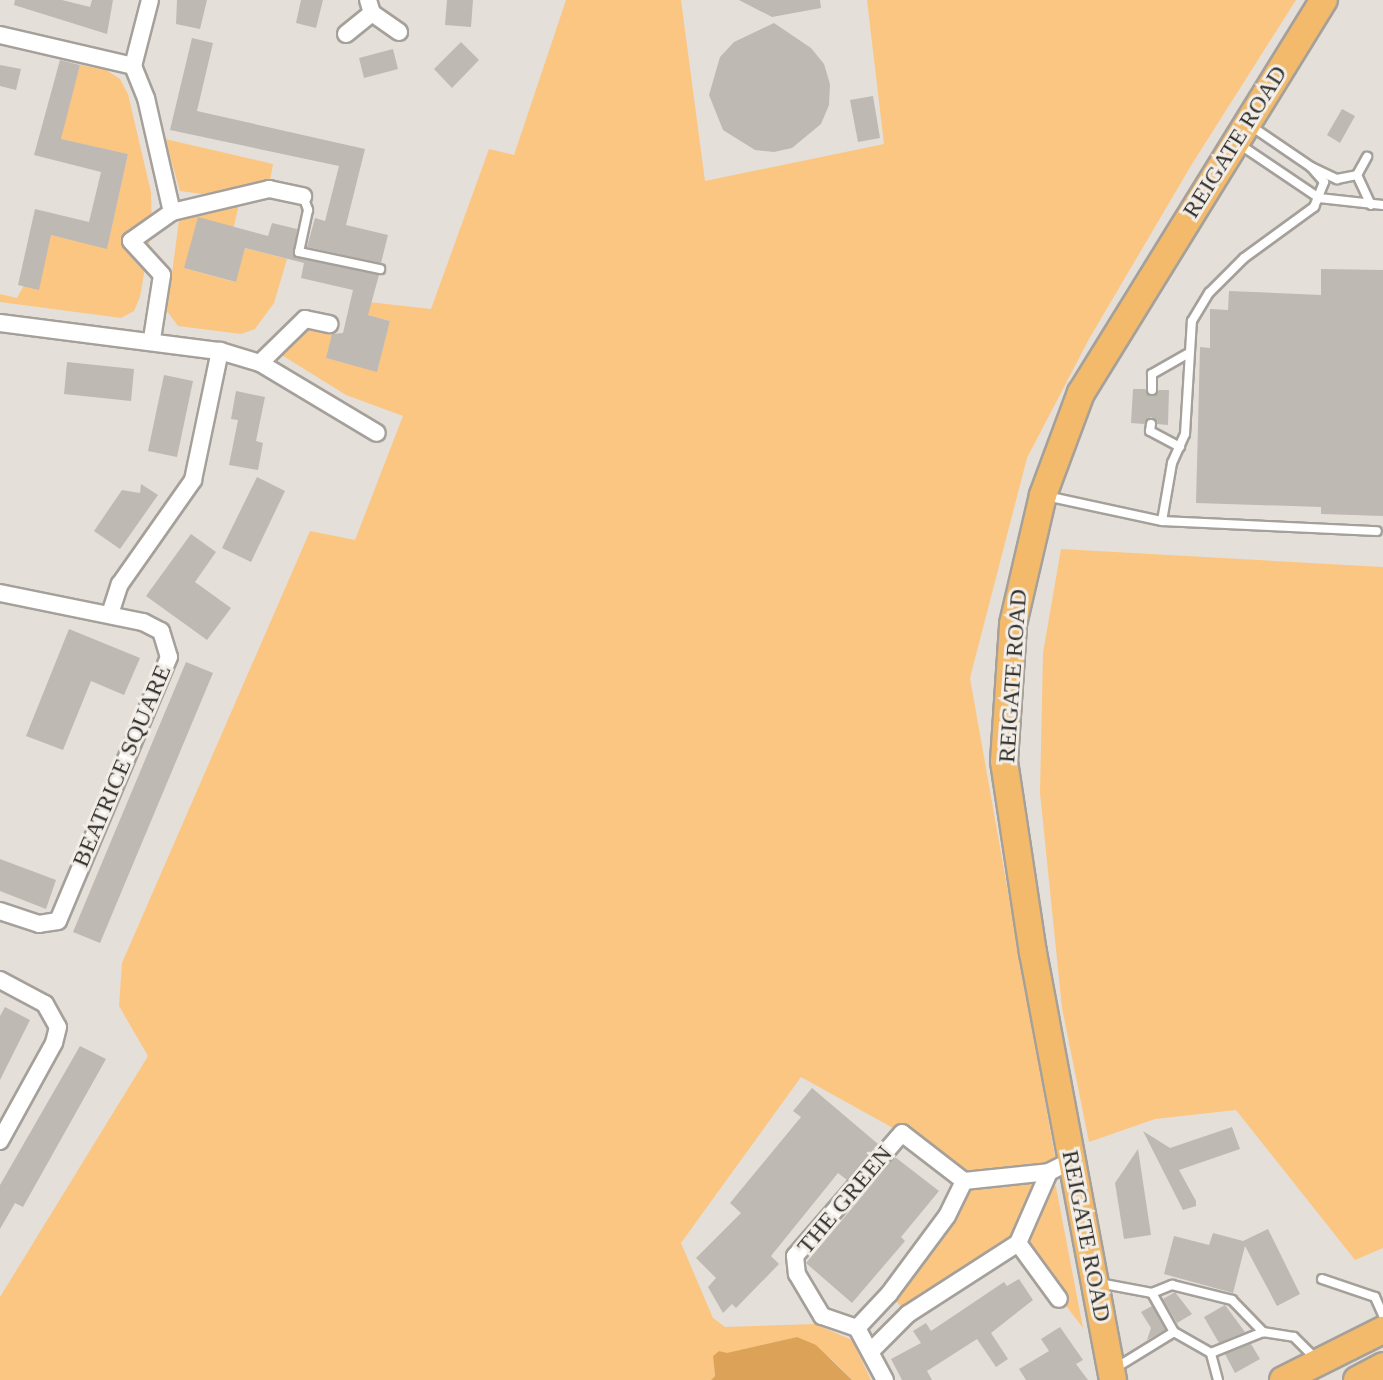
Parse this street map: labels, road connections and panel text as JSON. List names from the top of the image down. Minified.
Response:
{"streets":{"highway":["REIGATE ROAD"],"street":["BEATRICE SQUARE","THE GREEN"]}}
